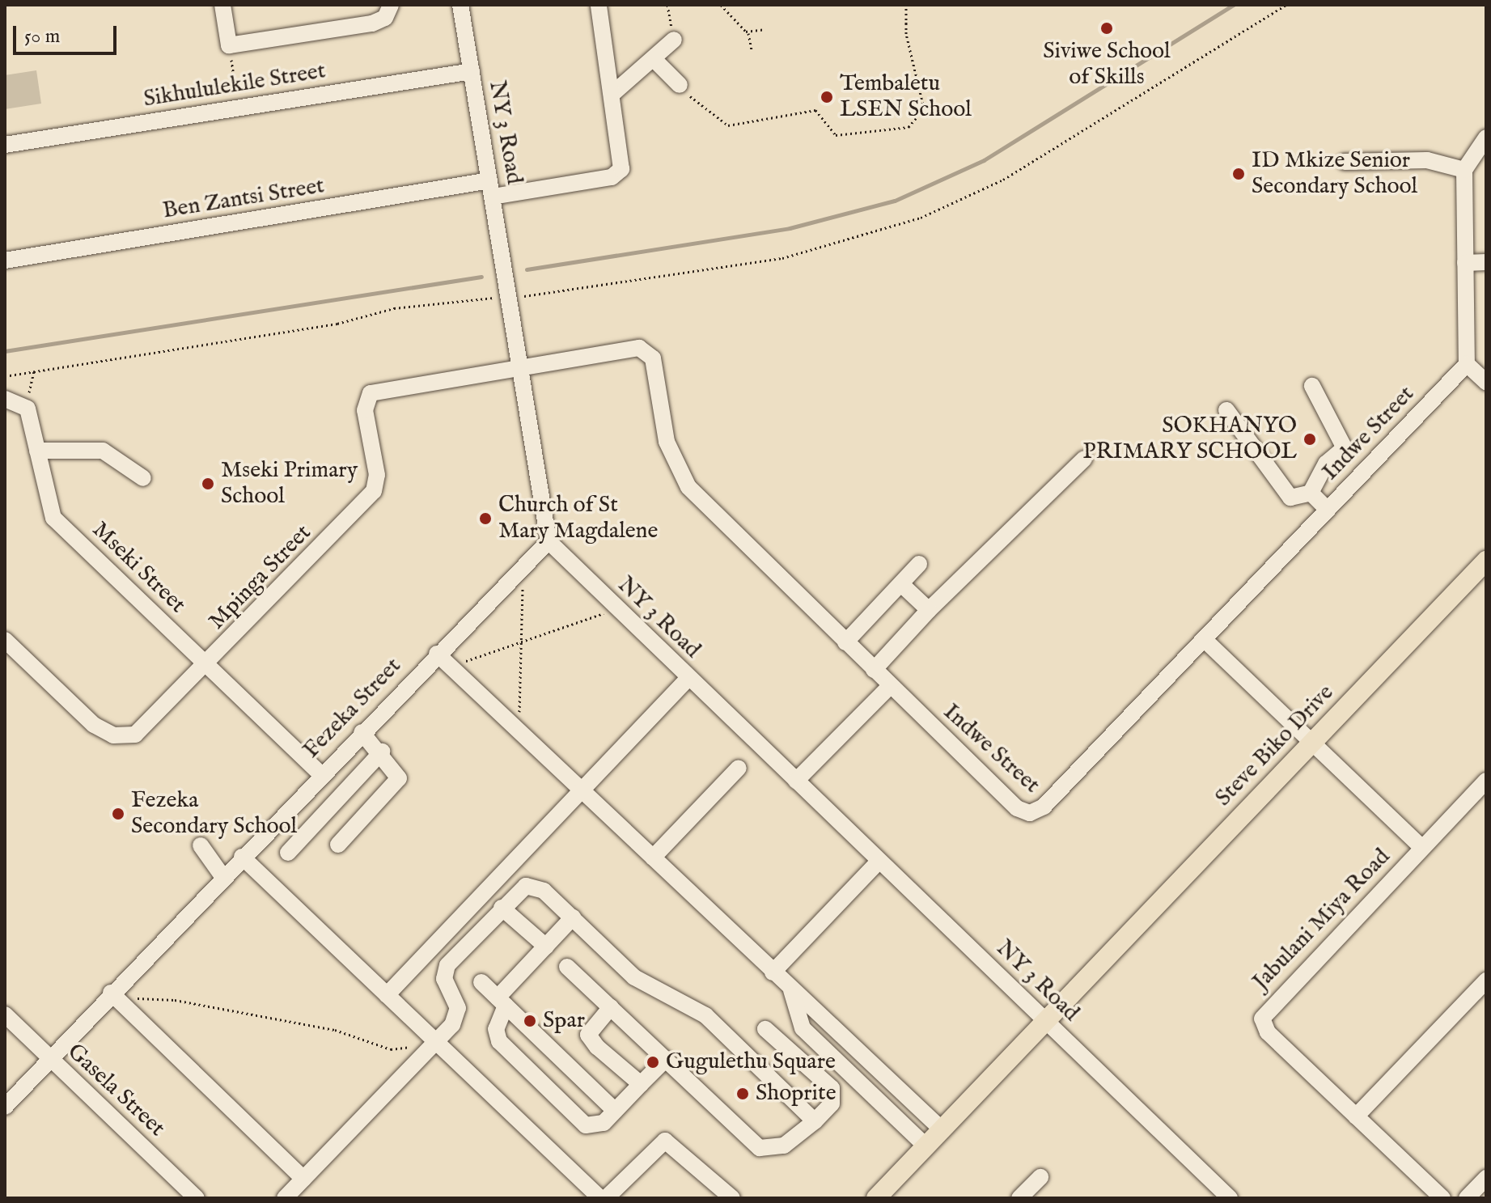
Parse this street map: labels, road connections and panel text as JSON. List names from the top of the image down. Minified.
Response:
{"streets":{"main road":["Steve Biko Drive"],"street":["Sikhululekile Street","NY 3 Road","Ben Zantsi Street","Indwe Street","Mseki Street","Mpinga Street","Fezeka Street","Jabulani Miya Road","Gasela Street"]},"crossings":[["Sikhululekile Street","NY 3 Road"],["NY 3 Road","Ben Zantsi Street"],["NY 3 Road","Mpinga Street"],["NY 3 Road","Fezeka Street"],["NY 3 Road","Steve Biko Drive"],["Indwe Street","Mpinga Street"],["Mseki Street","Mpinga Street"],["Mseki Street","Fezeka Street"],["Fezeka Street","Gasela Street"]],"places":["Siviwe School of Skills","Tembaletu LSEN School","ID Mkize Senior Secondary School","SOKHANYO PRIMARY SCHOOL","Mseki Primary School","Church of St Mary Magdalene","Fezeka Secondary School","Spar","Gugulethu Square","Shoprite"],"scale_bar":"50 m"}
